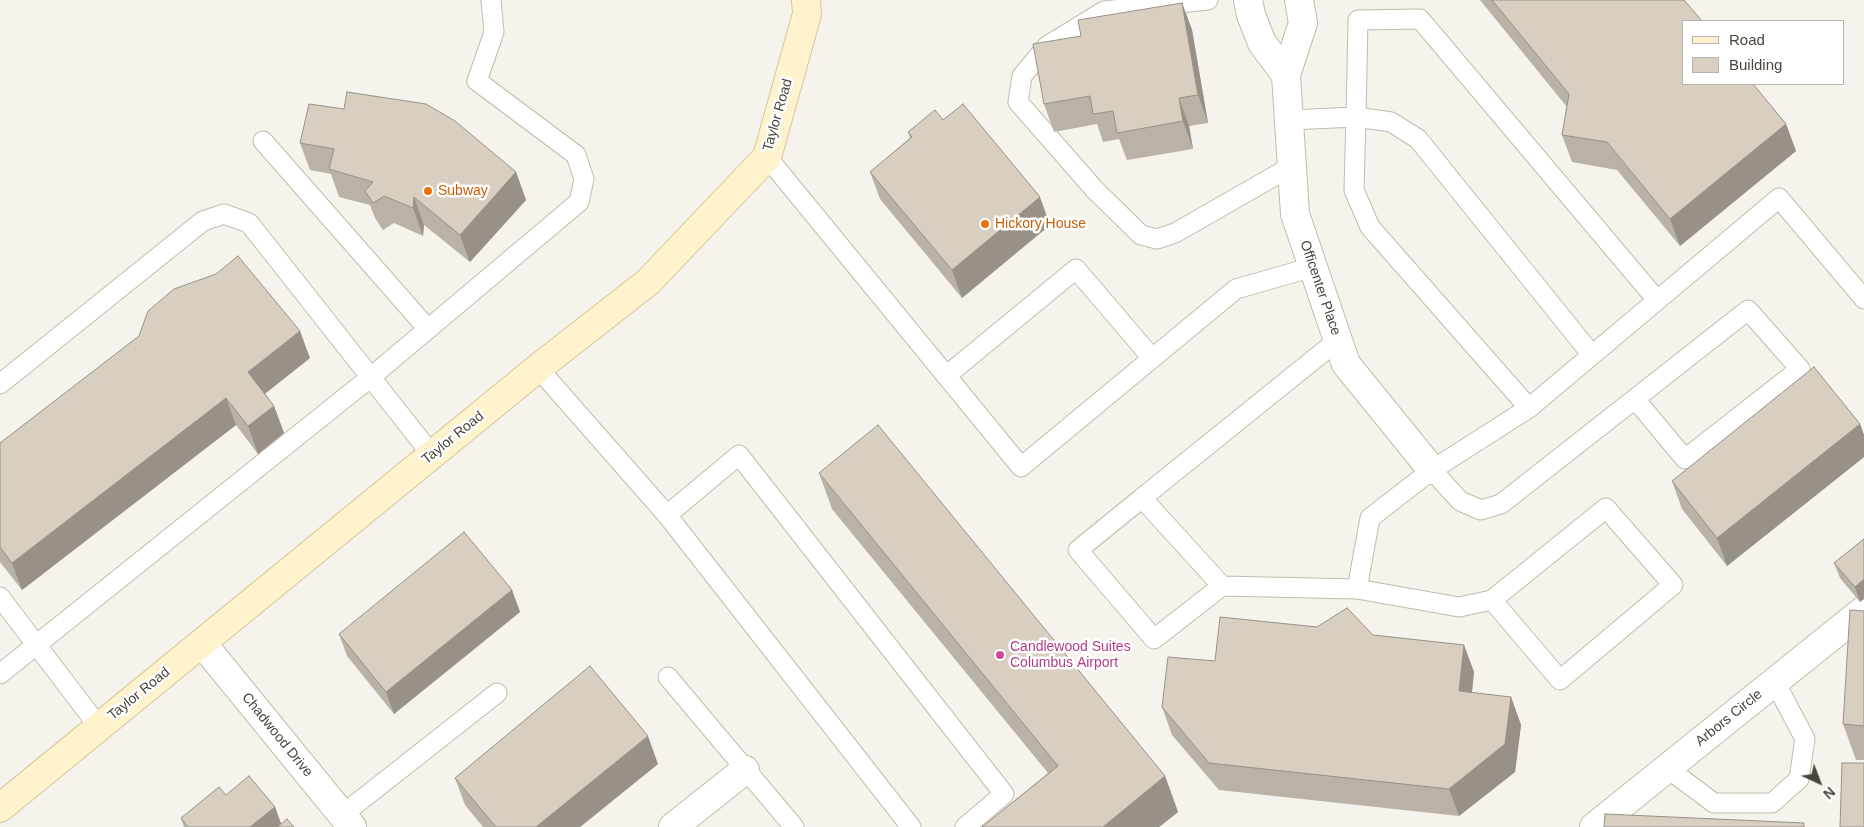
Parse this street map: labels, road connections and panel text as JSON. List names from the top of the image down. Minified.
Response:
{"streets":{"main road":["Taylor Road"],"street":["Officenter Place","Arbors Circle","Chadwood Drive"]},"crossings":[["Taylor Road","Chadwood Drive"]],"places":["Subway","Hickory House","Candlewood Suites Columbus Airport"],"legend":["Road","Building"],"north":"bottom right"}
